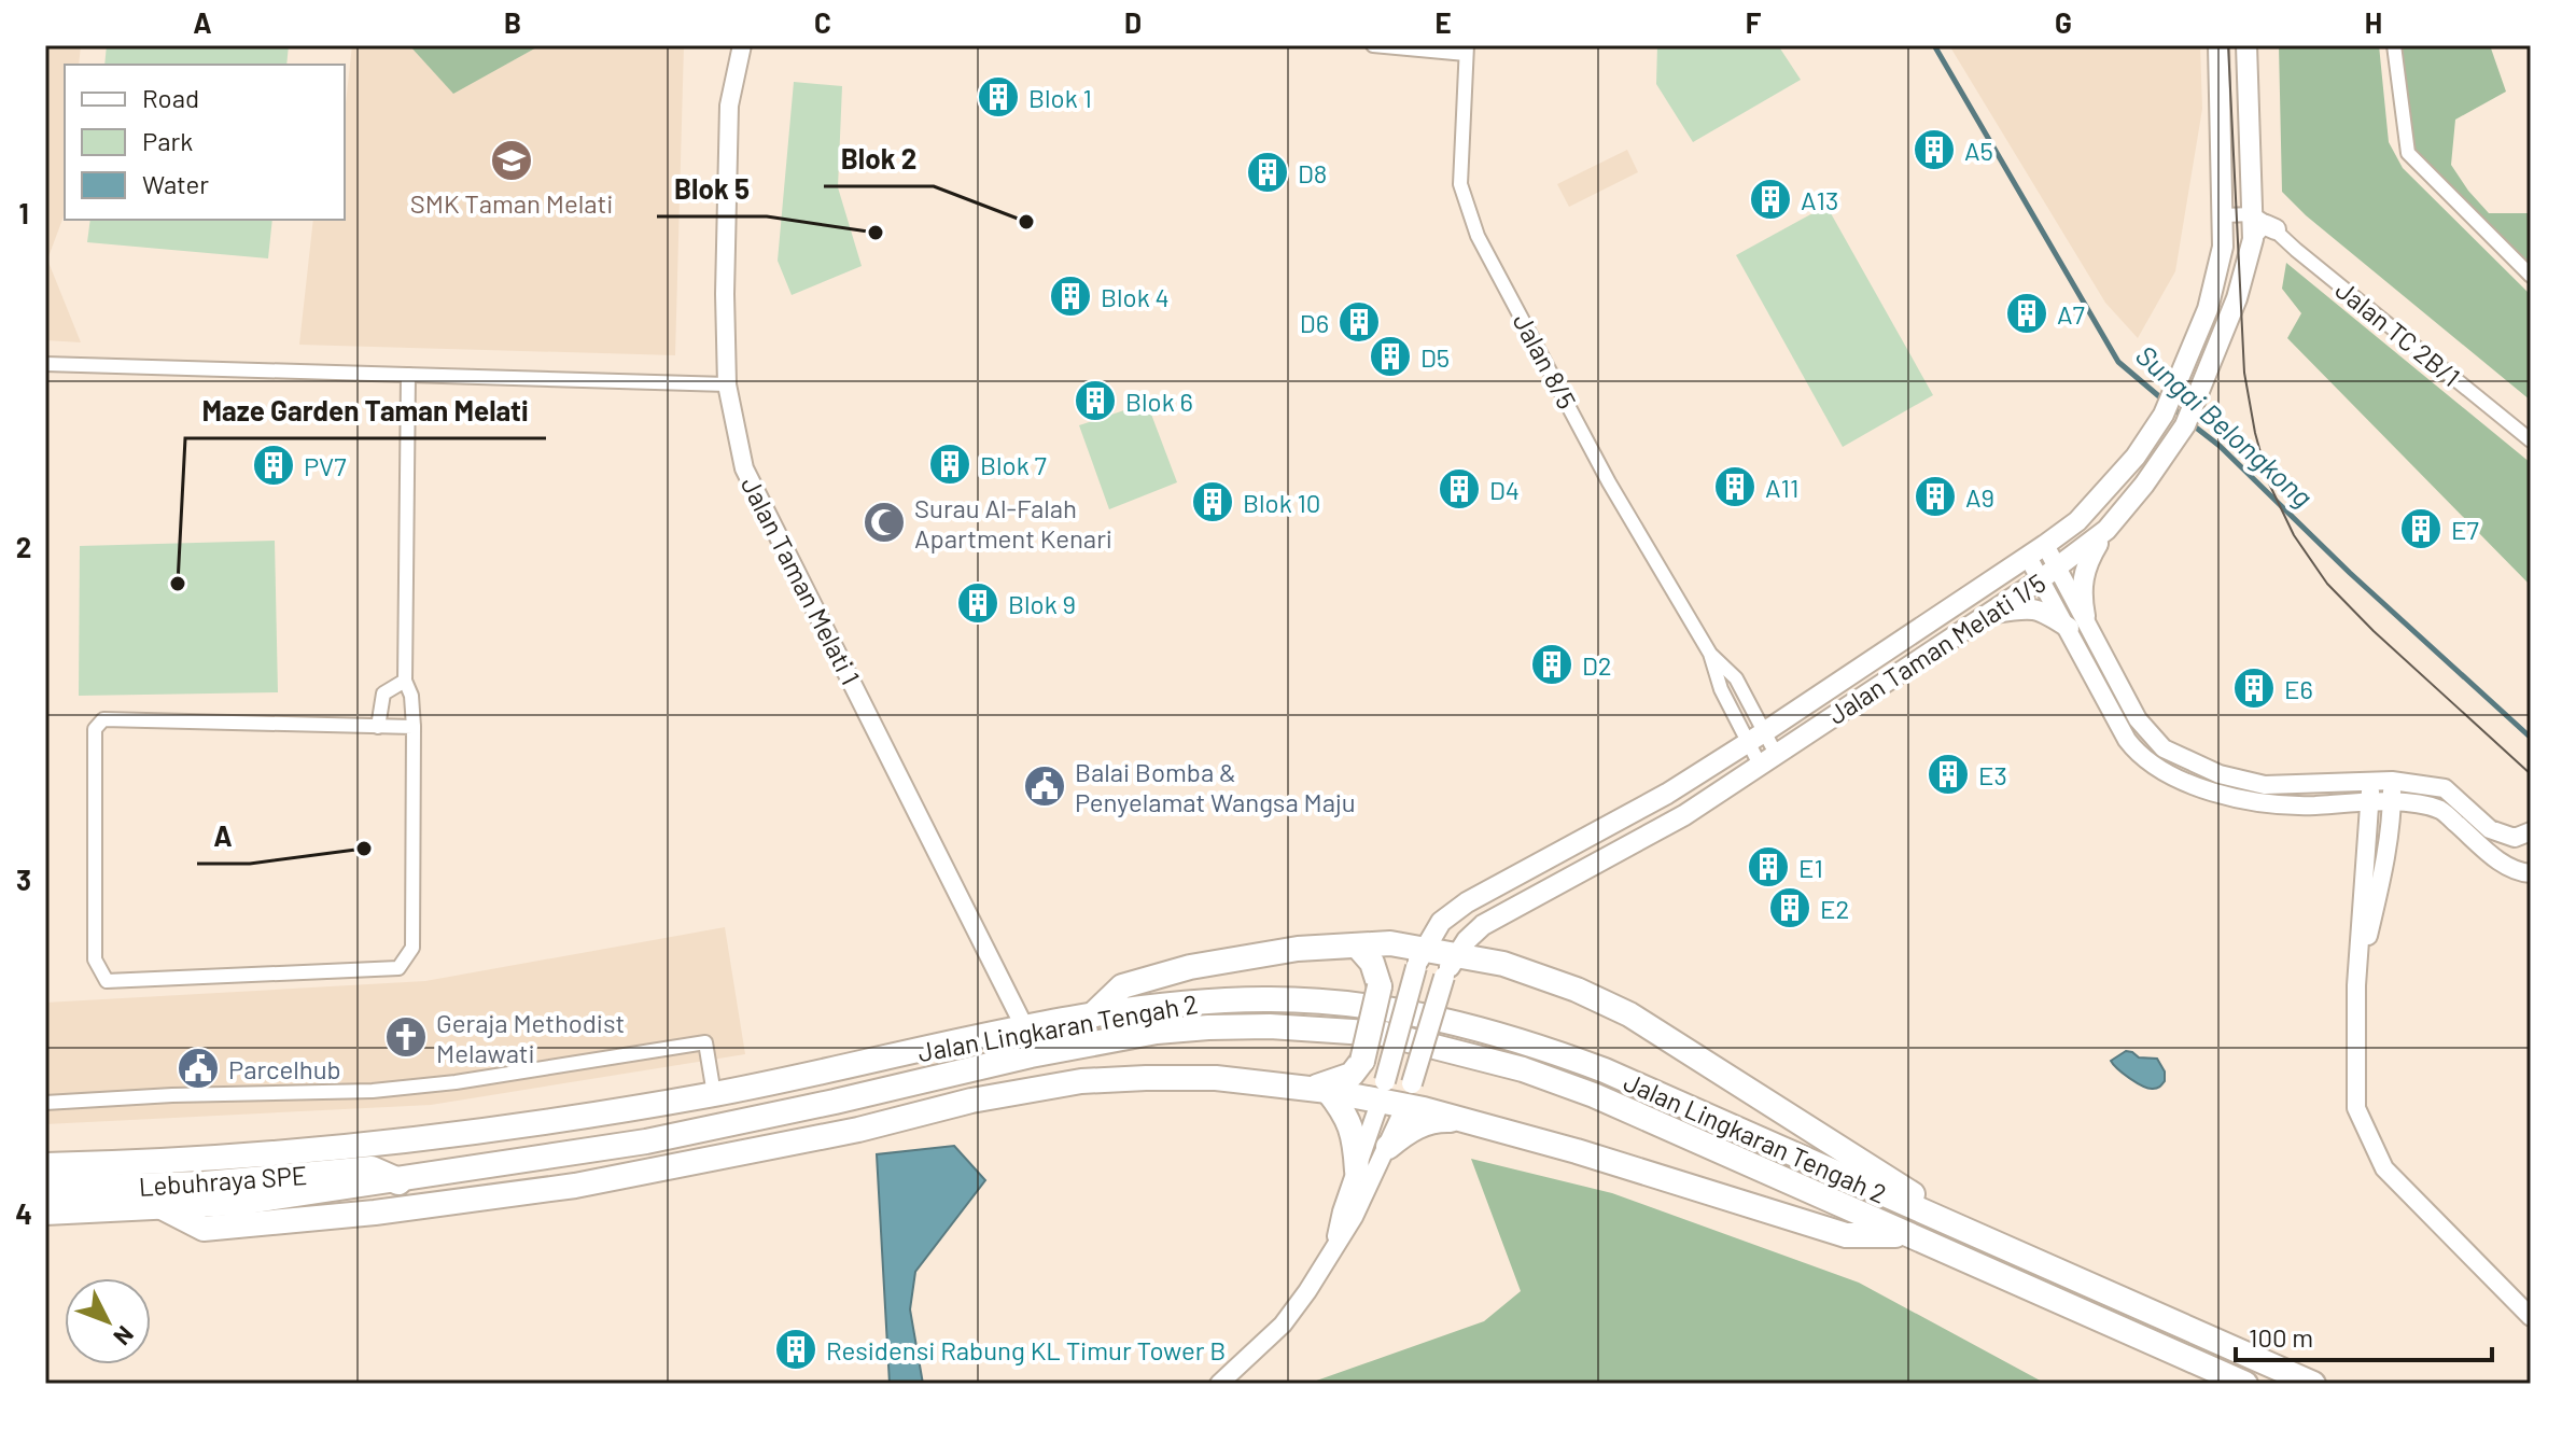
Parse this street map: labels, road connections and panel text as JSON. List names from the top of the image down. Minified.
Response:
{"streets":{"highway":["Jalan Lingkaran Tengah 2","Lebuhraya SPE"],"main road":["Jalan Taman Melati 1/5"],"street":["Jalan TC 2B/1","Jalan 8/5","Jalan Taman Melati 1"]},"crossings":[["Jalan TC 2B/1","Jalan Taman Melati 1/5"],["Jalan 8/5","Jalan Taman Melati 1/5"],["Jalan Taman Melati 1","Jalan Lingkaran Tengah 2"],["Jalan Lingkaran Tengah 2","Lebuhraya SPE"]],"water":["Sungai Belongkong"],"places":{"building":["Blok 1","A5","D8","A13","Blok 4","A7","D6","D5","Blok 6","Blok 7","PV7","A11","D4","A9","Blok 10","E7","Blok 9","D2","E6","E3","E1","E2","Residensi Rabung KL Timur Tower B"],"school or university":["SMK Taman Melati"],"other":["Blok 2","Blok 5","Maze Garden Taman Melati","A"],"mosque":["Surau Al-Falah Apartment Kenari"],"public building":["Balai Bomba & Penyelamat Wangsa Maju","Parcelhub"],"church":["Geraja Methodist Melawati"]},"legend":["Road","Park","Water"],"scale_bar":"100 m","north":"bottom right","grid":{"columns":["A","B","C","D","E","F","G","H"],"rows":["1","2","3","4"]}}
